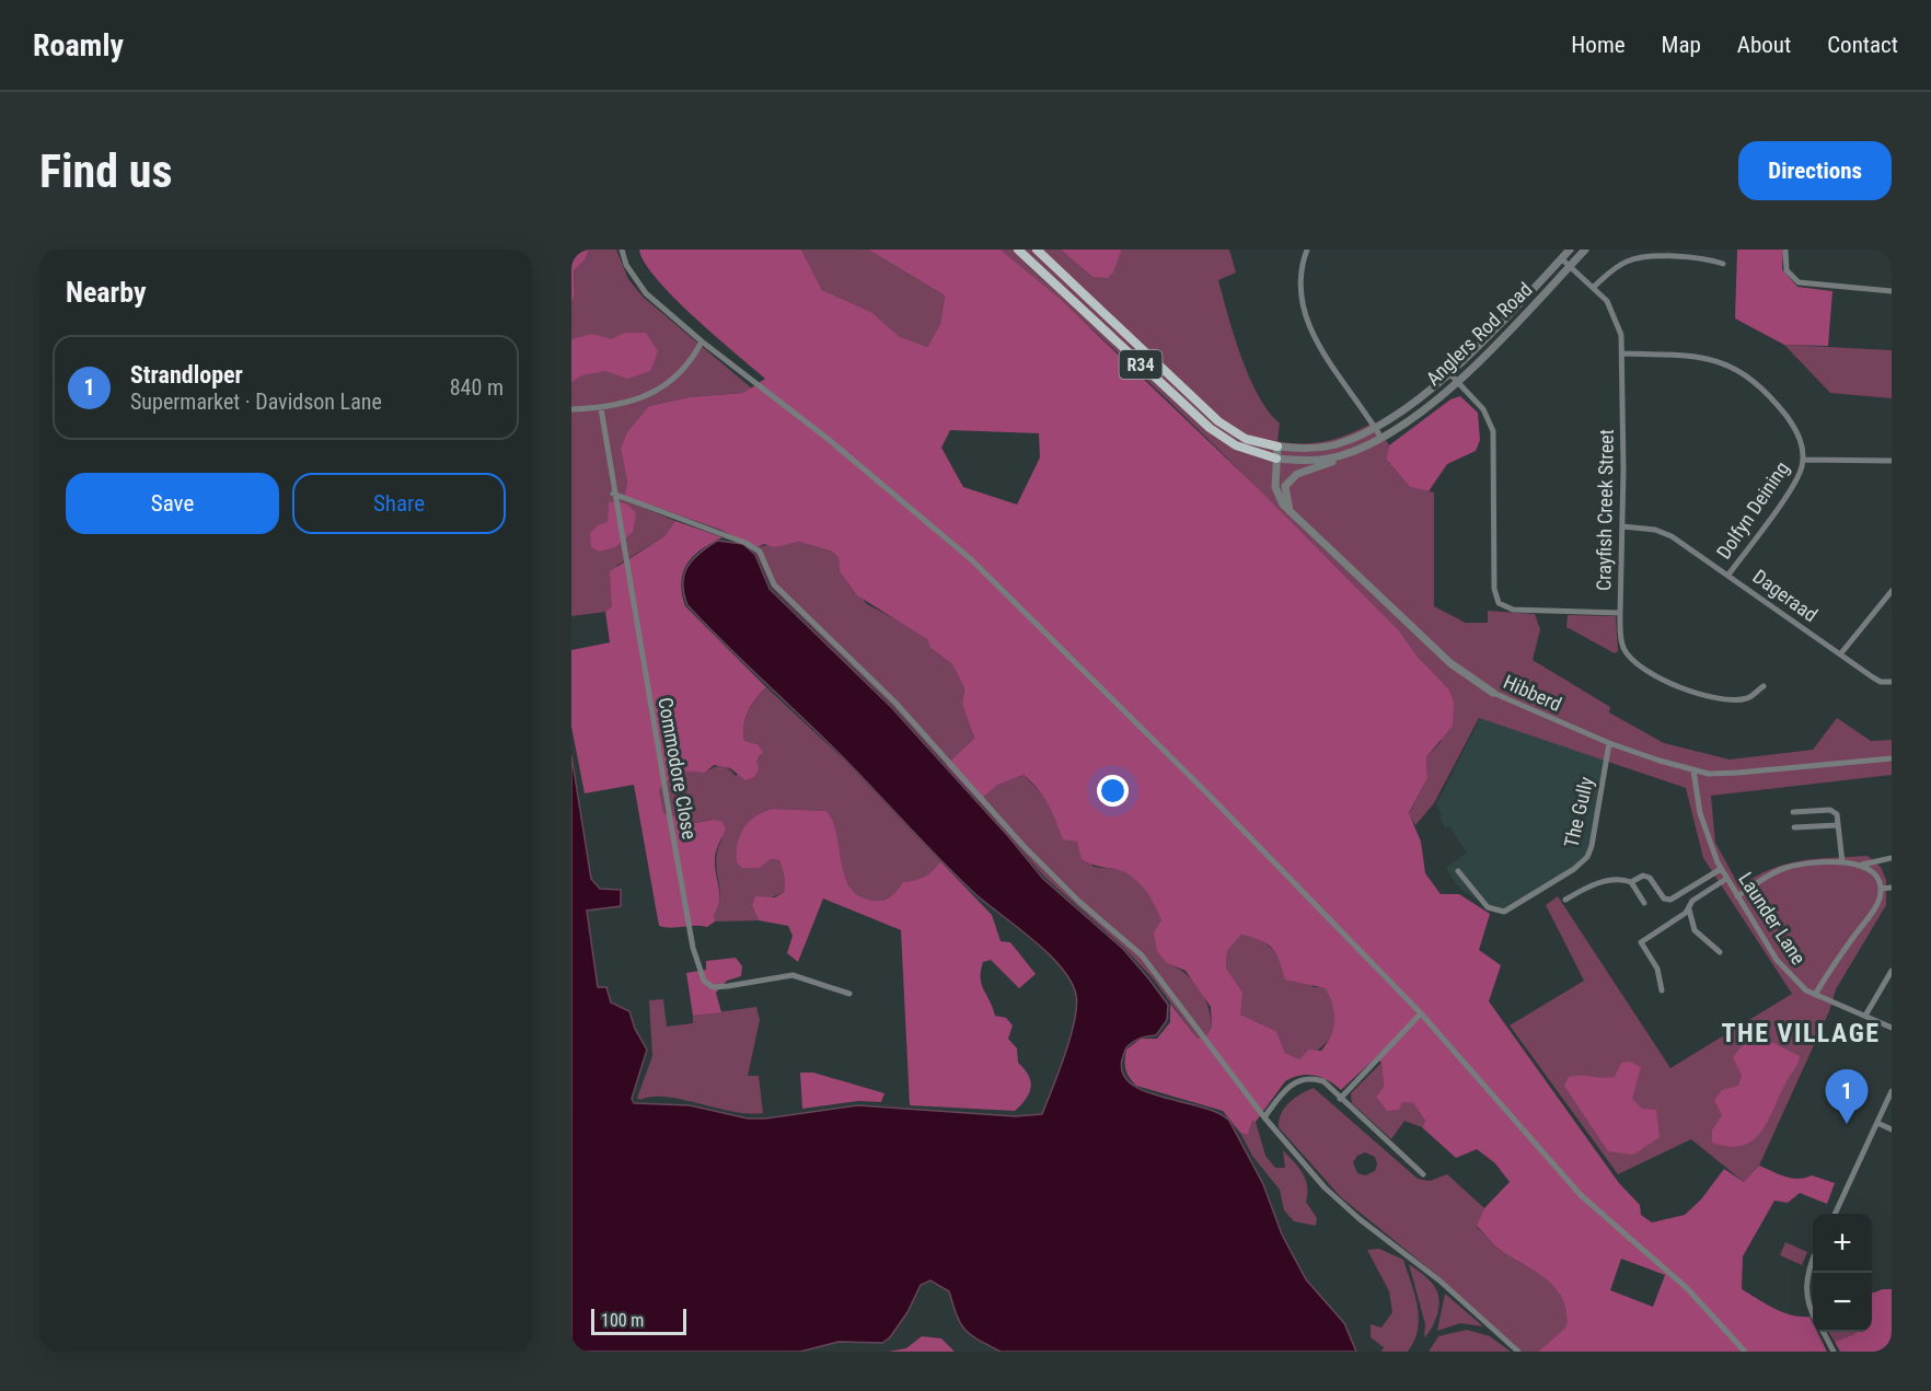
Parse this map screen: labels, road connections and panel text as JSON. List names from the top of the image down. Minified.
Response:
{"streets":{"main road":["R34"],"street":["Anglers Rod Road","Crayfish Creek Street","Dolfyn Deining","Dageraad","Hibberd","Commodore Close","The Gully","Launder Lane"]},"crossings":[["Anglers Rod Road","R34"],["Anglers Rod Road","Crayfish Creek Street"],["Anglers Rod Road","Hibberd"],["R34","Hibberd"],["Crayfish Creek Street","Dolfyn Deining"],["Crayfish Creek Street","Dageraad"],["Dolfyn Deining","Dageraad"],["Hibberd","The Gully"],["Hibberd","Launder Lane"]],"districts":["THE VILLAGE"],"scale_bar":"100 m","page":{"header":"Roamly","nav":["Home","Map","About","Contact"],"buttons":["Directions",["Save","Share"]],"title":"Find us","heading":"Nearby","list":[{"mark":"1","name":"Strandloper","note":"Supermarket · Davidson Lane","value":"840 m"}],"pins":"1","map_buttons":["+","−"],"scale":"100 m"}}
